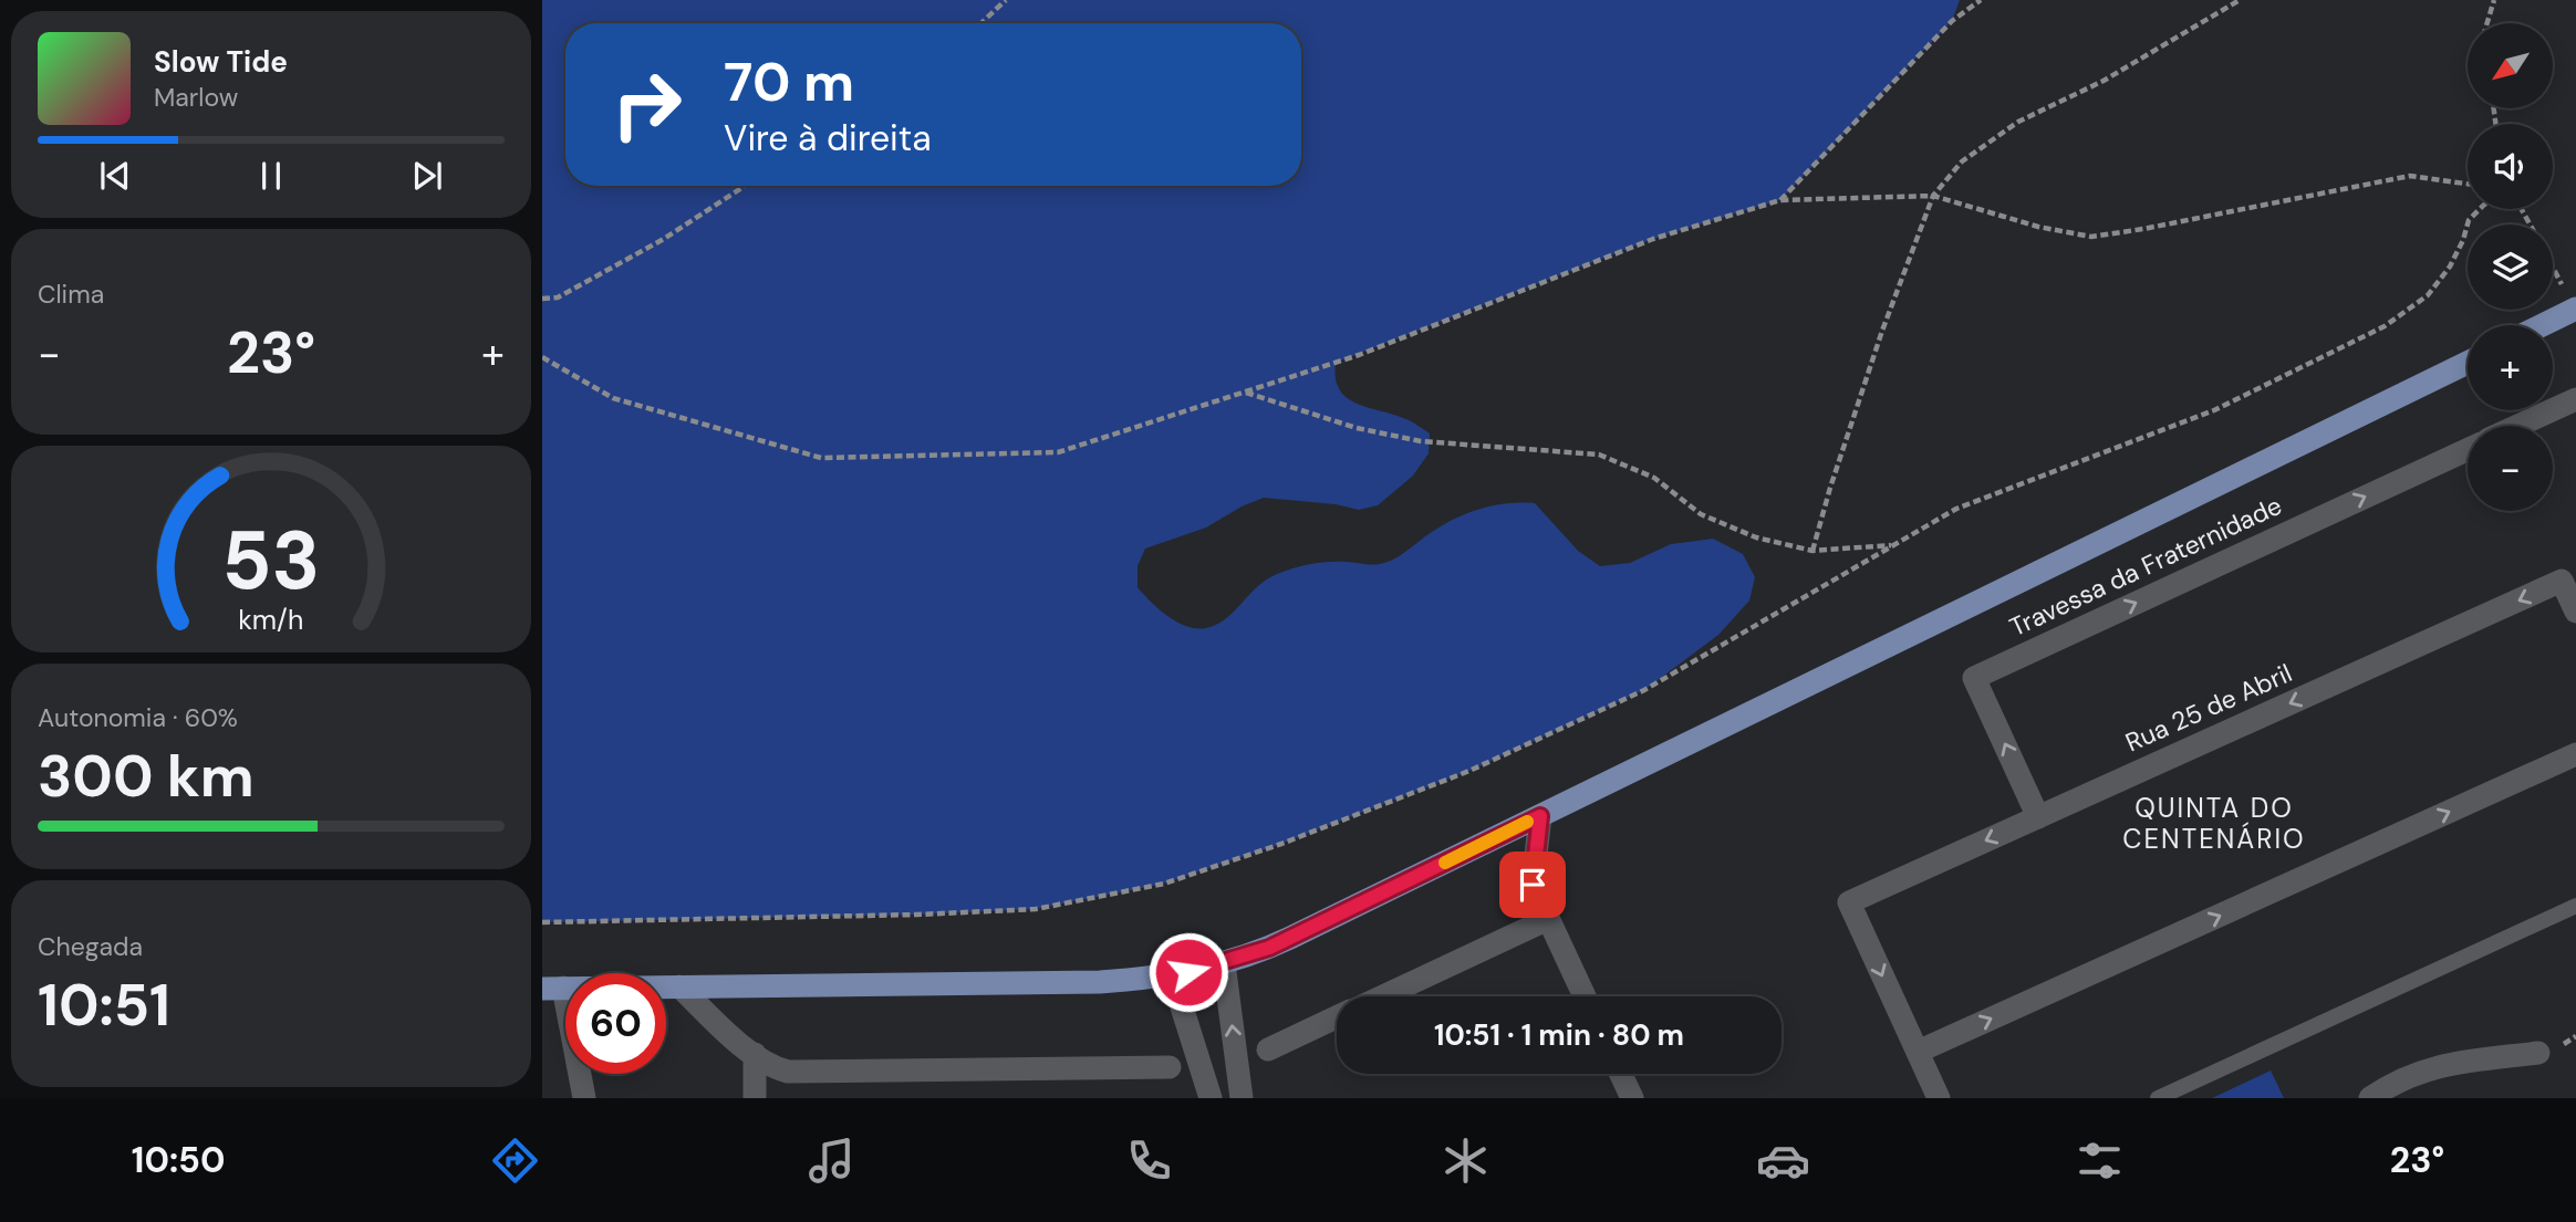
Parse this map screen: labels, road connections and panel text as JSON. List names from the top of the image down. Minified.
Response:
{"streets":{"street":["Travessa da Fraternidade","Rua 25 de Abril"]},"crossings":[["Travessa da Fraternidade","Rua 25 de Abril"]],"one_way":["Travessa da Fraternidade"],"districts":["QUINTA DO CENTENÁRIO"],"north":"bottom left","page":{"map_buttons":["+","−"],"turn":["70 m","Vire à direita"],"song":["Slow Tide","Marlow"],"tile":["Clima",["Autonomia · 60%","300 km"],["Chegada","10:51"]],"heat":["−","23°","+"],"limit":"60","trip":"10:51 · 1 min · 80 m","tabs":["10:50","23°"],"gauge":["53","km/h"]}}
